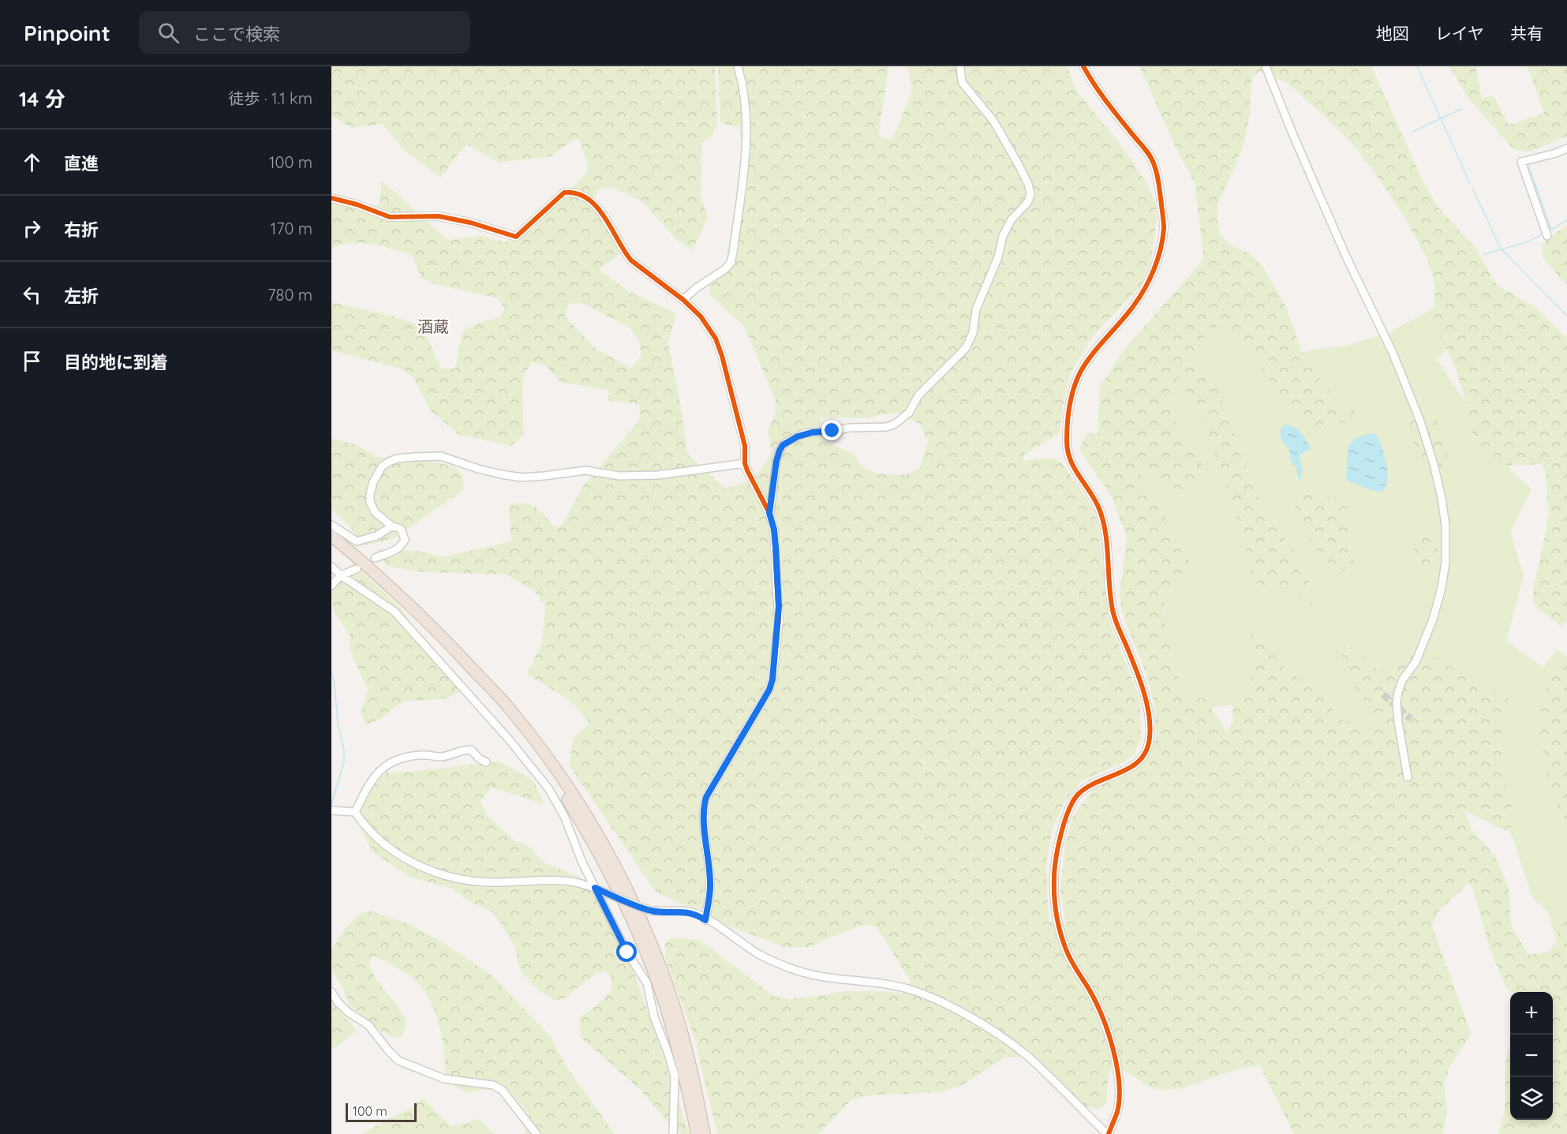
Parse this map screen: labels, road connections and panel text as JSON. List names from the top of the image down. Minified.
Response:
{"districts":["酒蔵"],"scale_bar":"100 m","page":{"header":"Pinpoint","search":"ここで検索","nav":["地図","レイヤ","共有"],"heading":["14 分","徒歩 · 1.1 km"],"list":[["直進","100 m"],["右折","170 m"],["左折","780 m"],"目的地に到着"],"map_buttons":["+","−"],"scale":"100 m"}}
